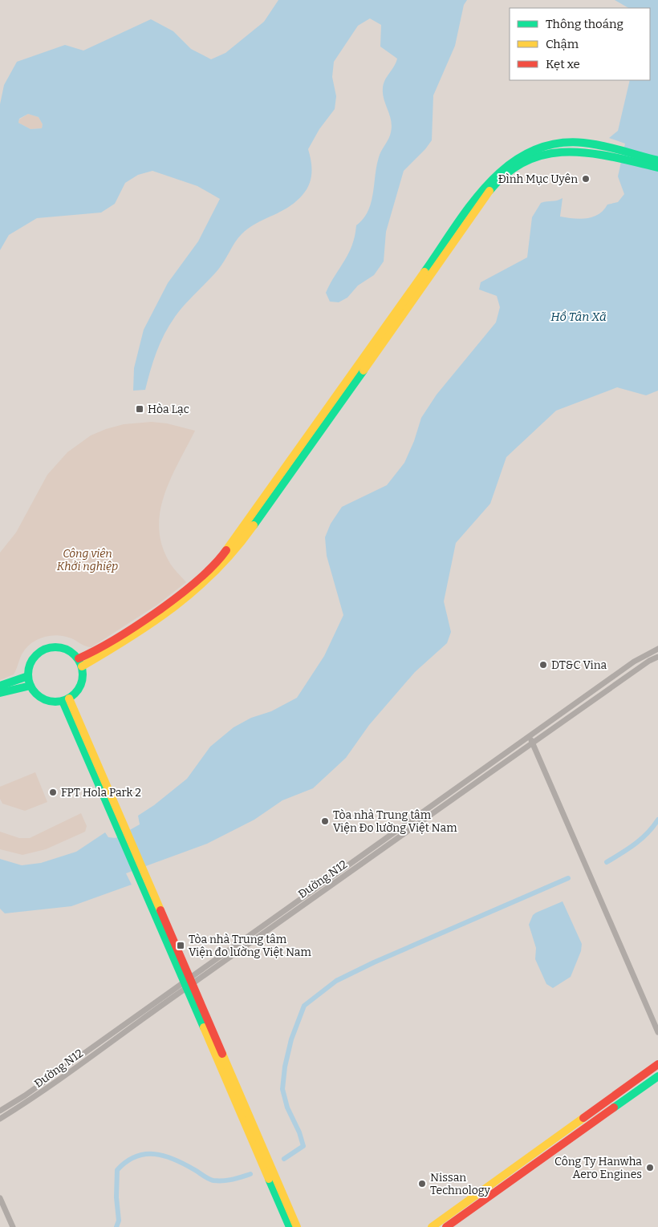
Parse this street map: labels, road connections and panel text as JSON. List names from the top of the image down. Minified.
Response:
{"streets":{"street":["Đường N12"]},"water":["Hồ Tân Xã"],"parks":["Công viên Khởi nghiệp"],"places":{"other":["Đình Mục Uyên","DT&C Vina","FPT Hola Park 2","Tòa nhà Trung tâm Viện Đo lường Việt Nam","Công Ty Hanwha Aero Engines","Nissan Technology"],"transit":["Hòa Lạc","Tòa nhà Trung tâm Viện đo lường Việt Nam"]},"legend":["Thông thoáng","Chậm","Kẹt xe"]}
